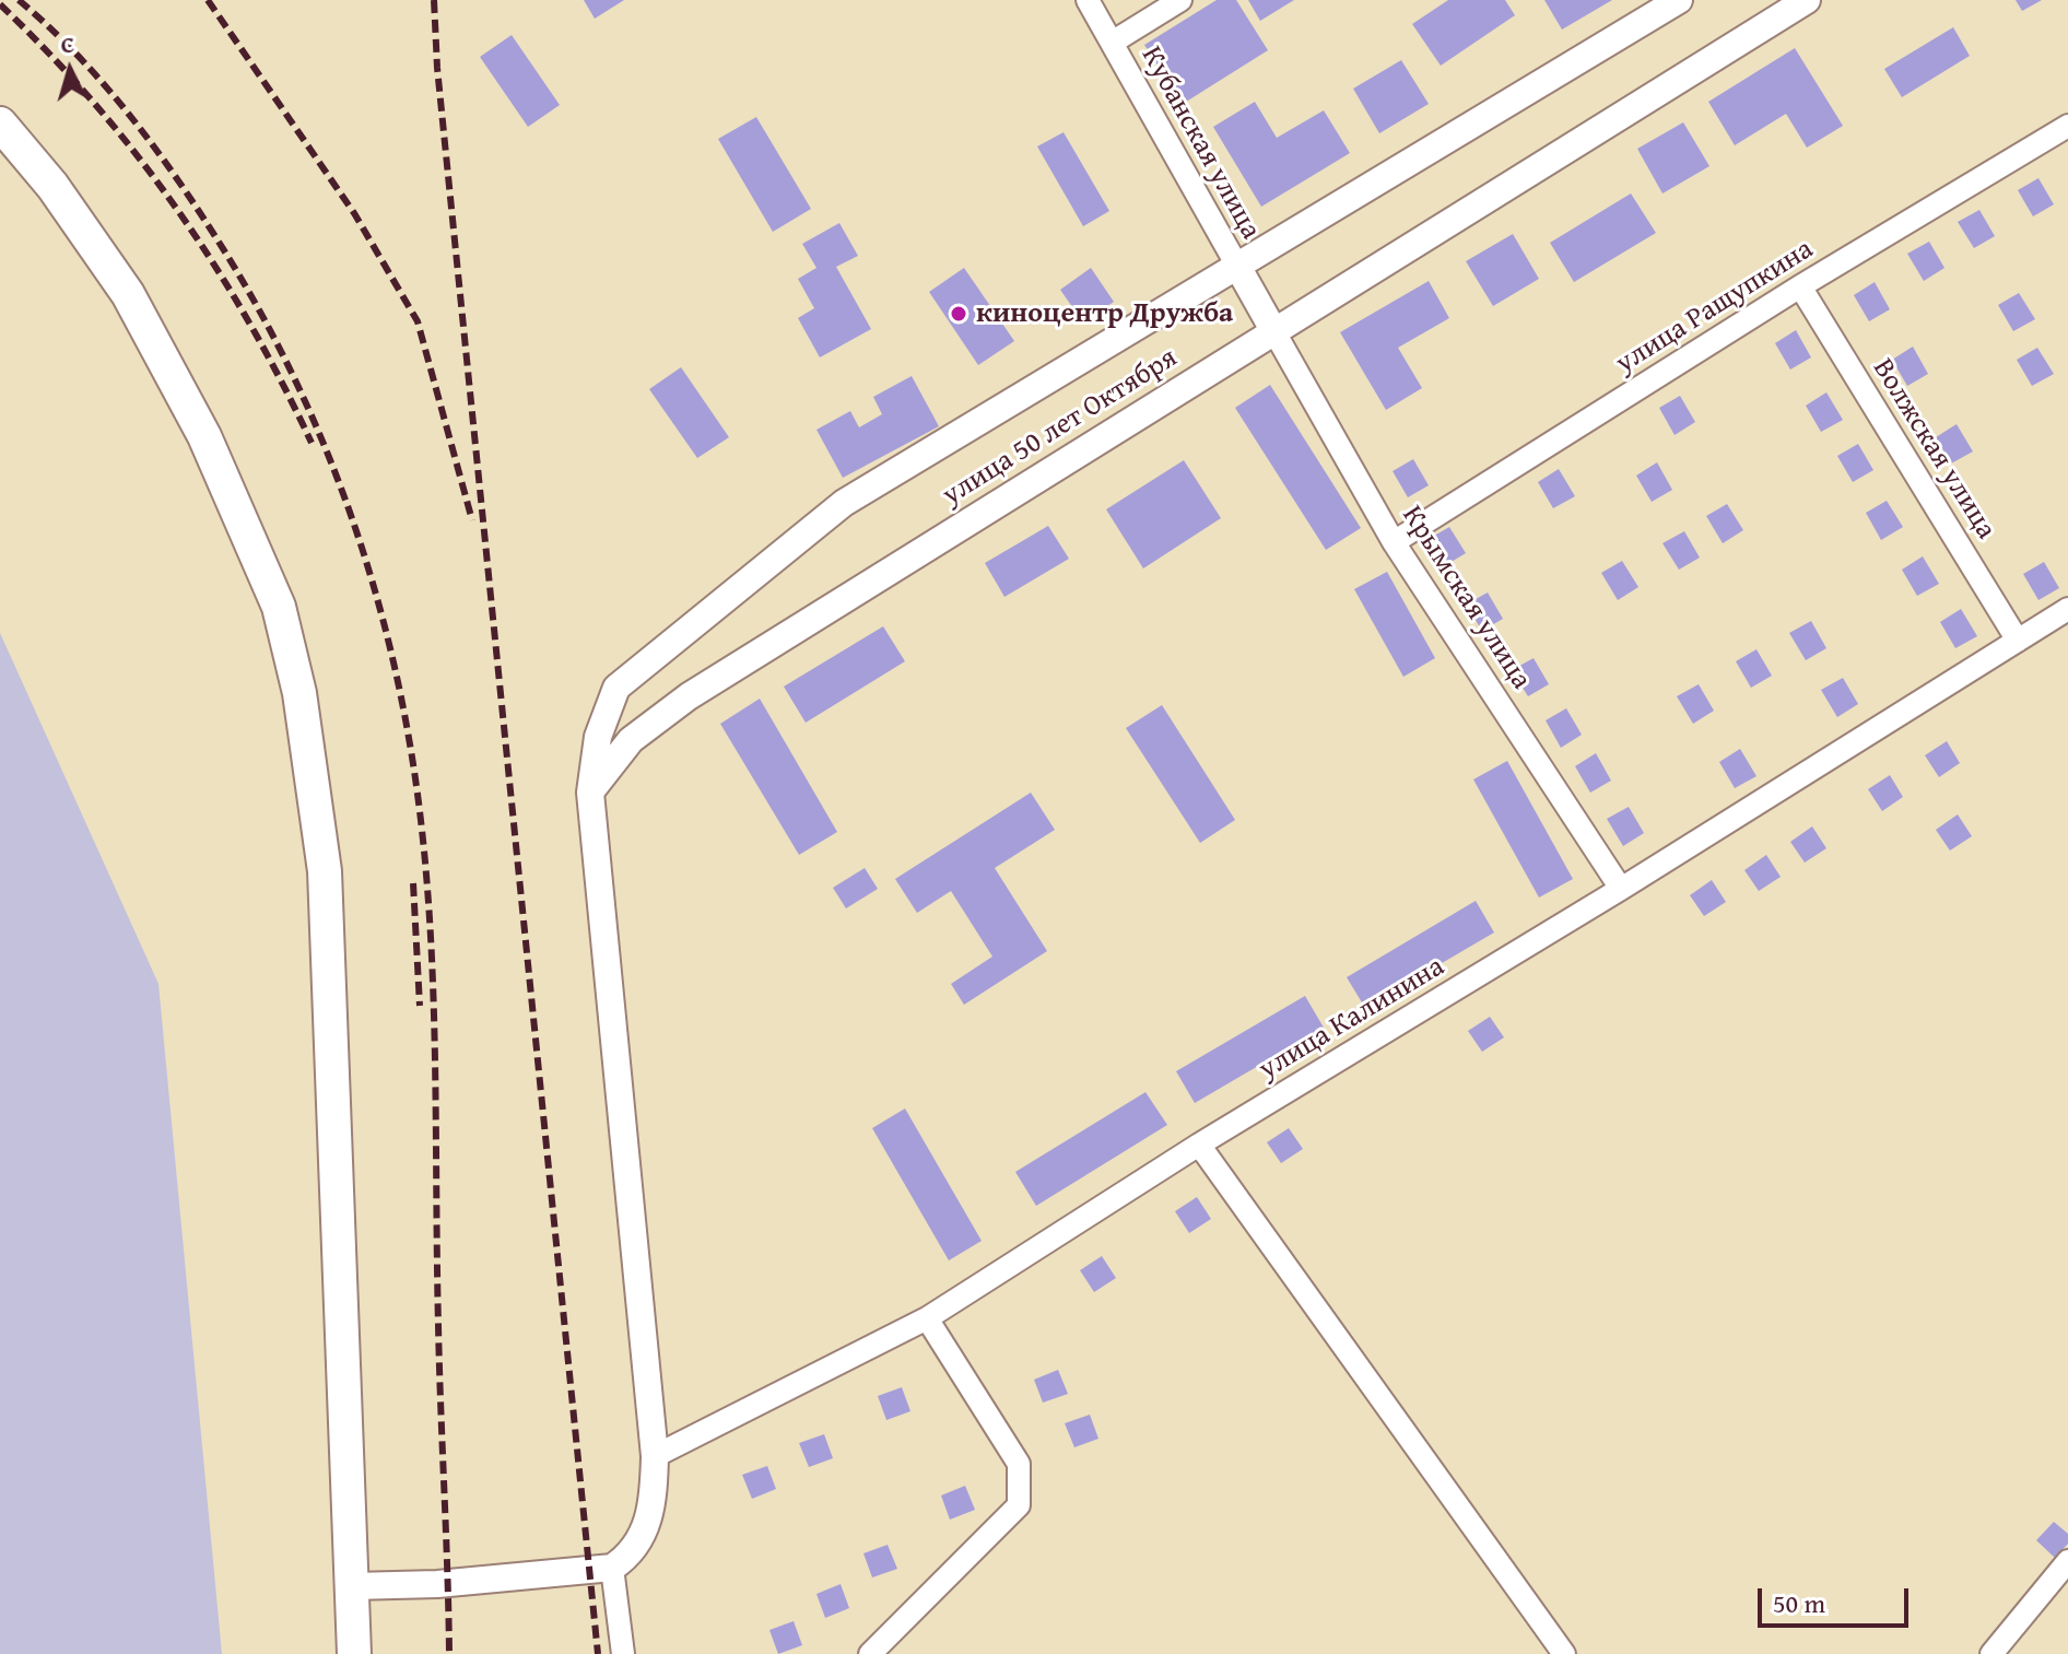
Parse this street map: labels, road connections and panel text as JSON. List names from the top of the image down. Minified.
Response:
{"streets":{"street":["Кубанская улица","улица Ращупкина","улица 50 лет Октября","Волжская улица","Крымская улица","улица Калинина"]},"crossings":[["Кубанская улица","улица 50 лет Октября"],["улица Ращупкина","Волжская улица"],["улица Ращупкина","Крымская улица"],["улица 50 лет Октября","Крымская улица"],["Волжская улица","улица Калинина"],["Крымская улица","улица Калинина"]],"places":["киноцентр Дружба"],"scale_bar":"50 m","north":"top"}
